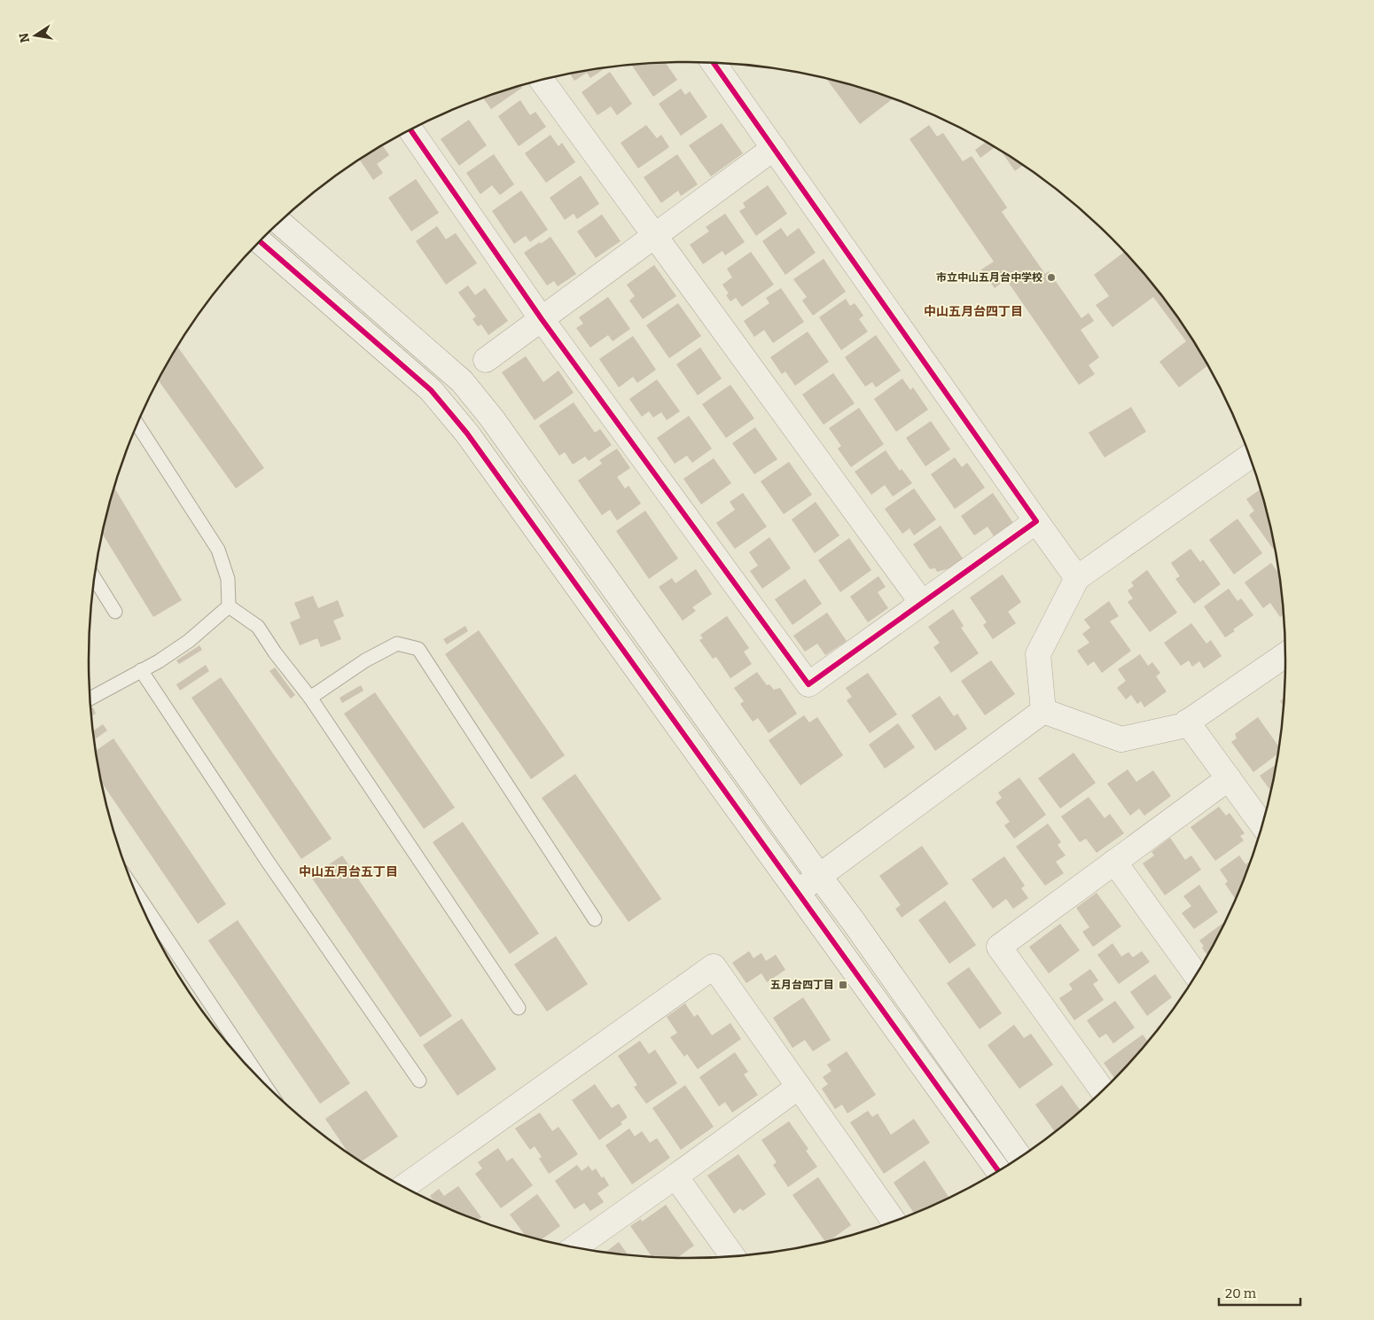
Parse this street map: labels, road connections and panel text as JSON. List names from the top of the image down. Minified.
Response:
{"districts":["中山五月台四丁目","中山五月台五丁目"],"places":{"other":["市立中山五月台中学校"],"transit":["五月台四丁目"]},"scale_bar":"20 m","north":"left"}
